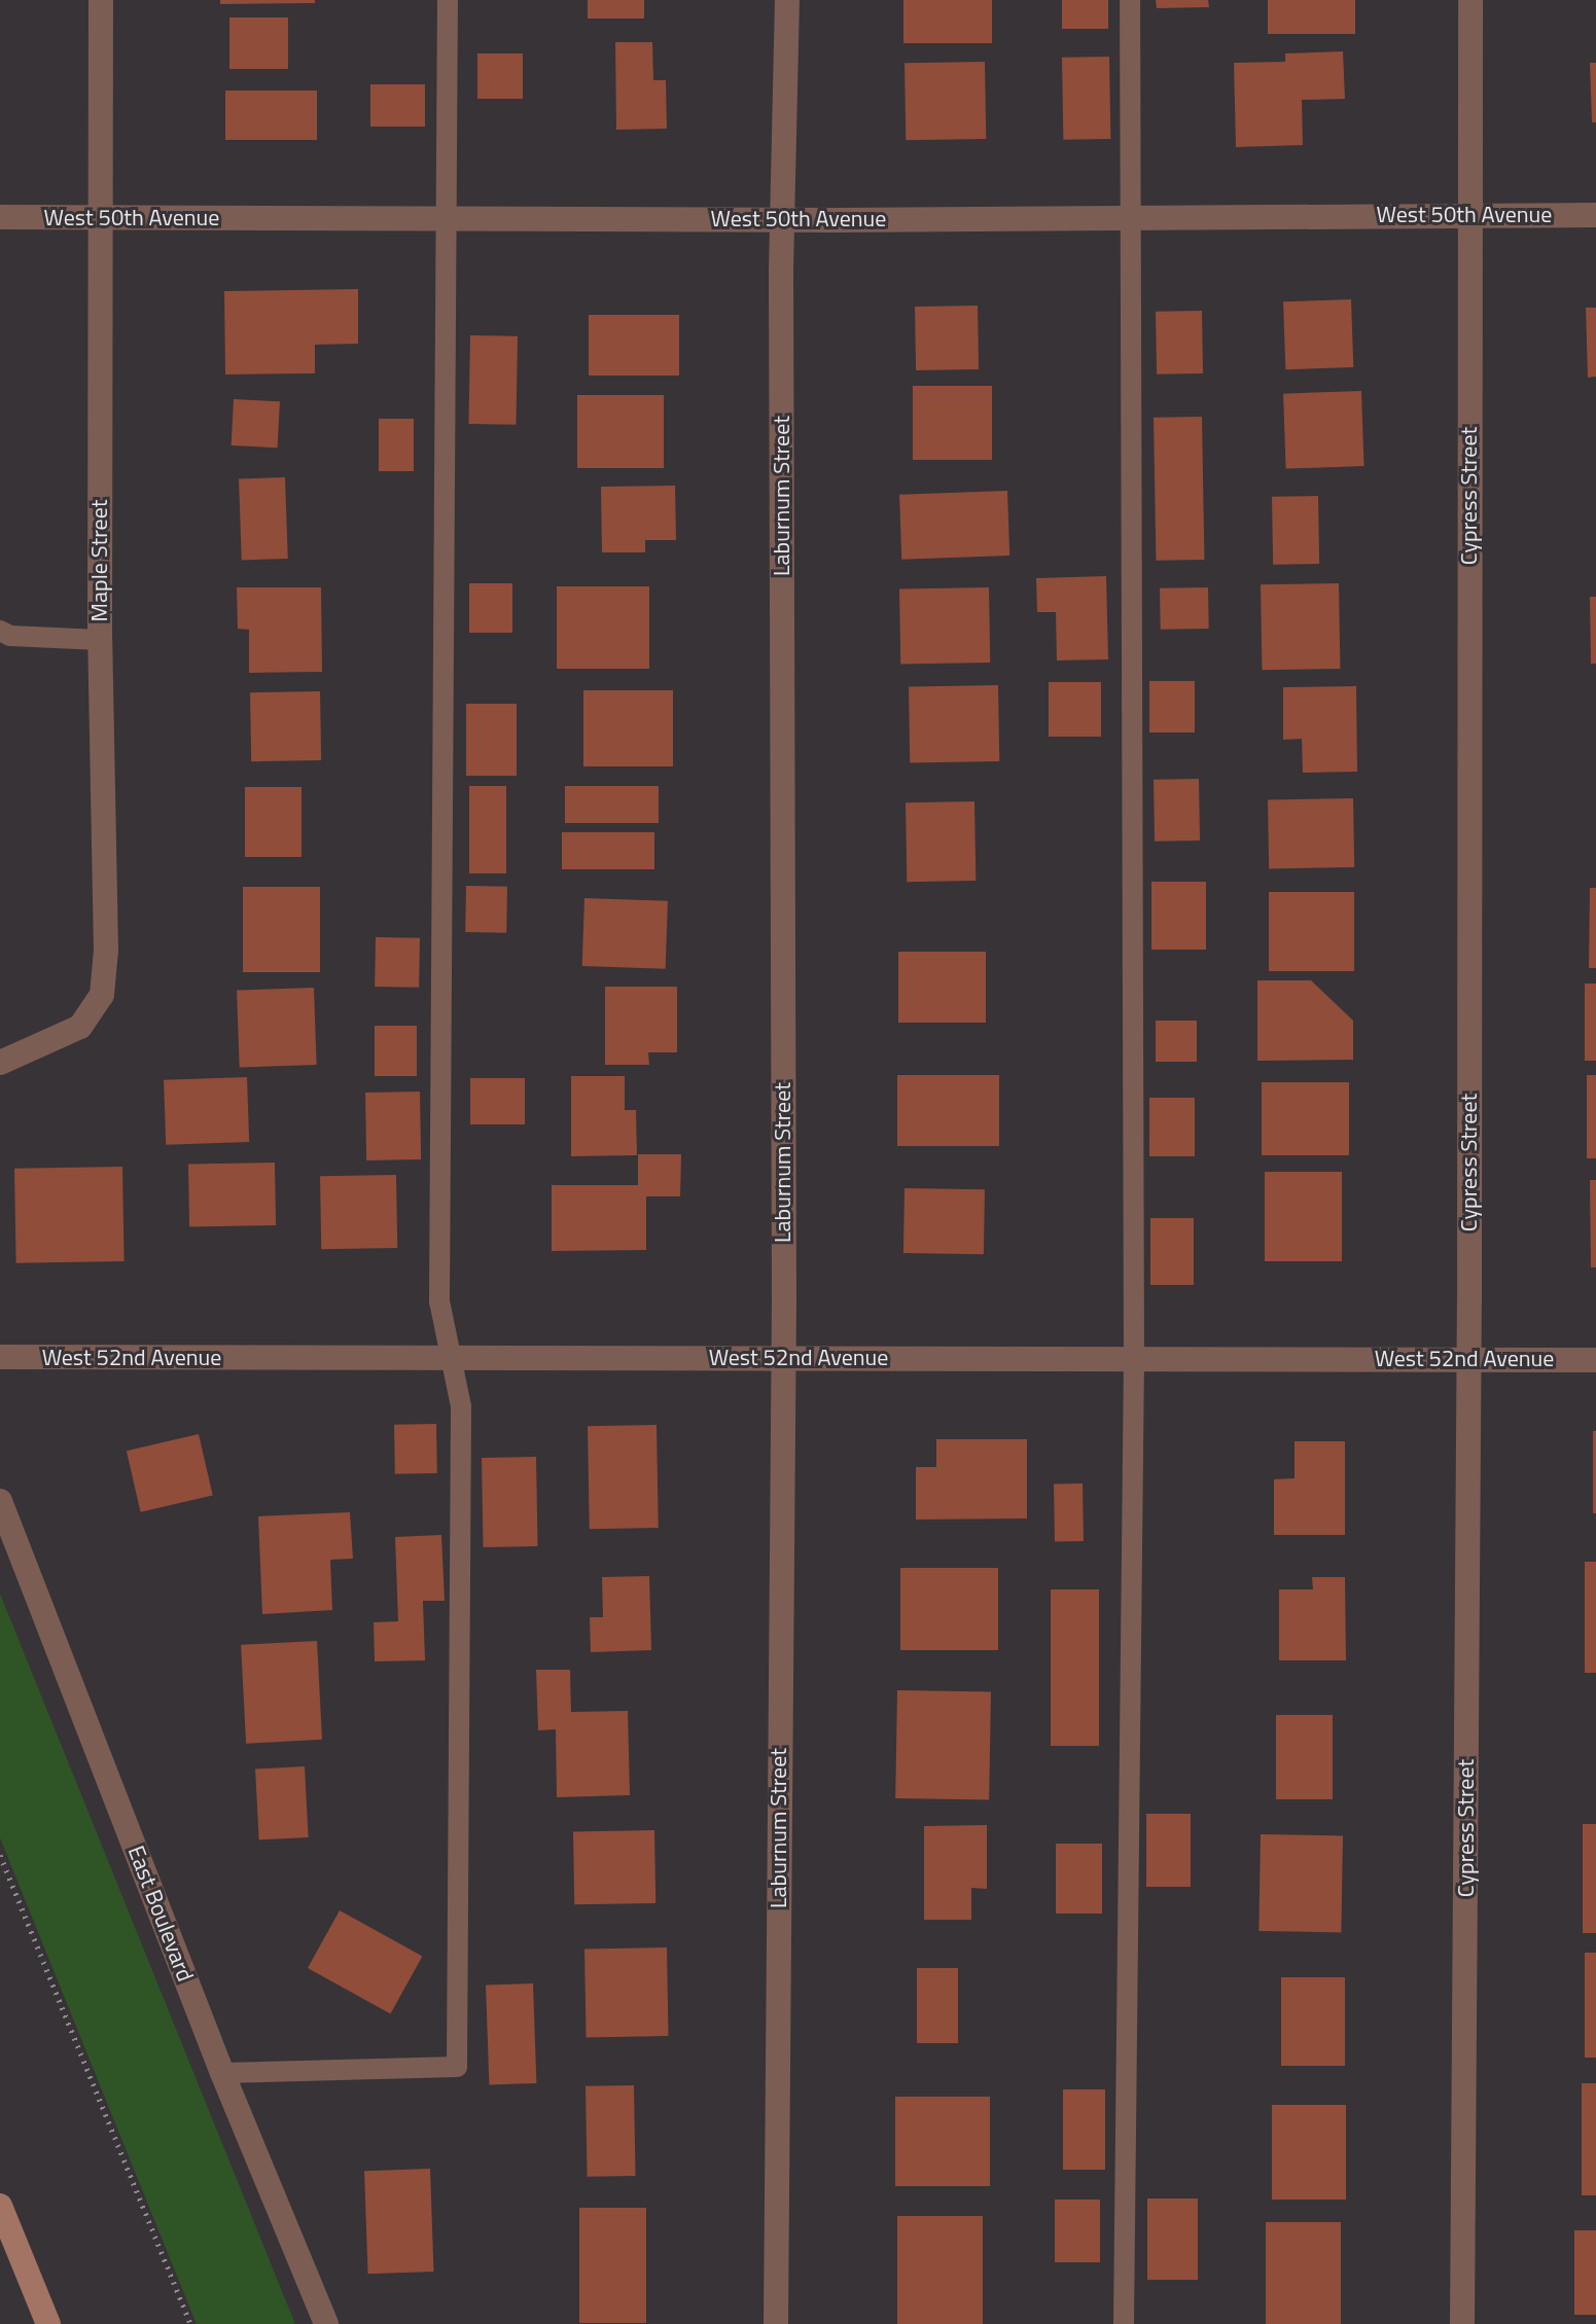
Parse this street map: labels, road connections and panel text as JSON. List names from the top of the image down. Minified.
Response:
{"streets":{"street":["West 50th Avenue","Laburnum Street","Cypress Street","Maple Street","West 52nd Avenue","East Boulevard"]},"crossings":[["West 50th Avenue","Laburnum Street"],["West 50th Avenue","Cypress Street"],["West 50th Avenue","Maple Street"],["Laburnum Street","West 52nd Avenue"],["Cypress Street","West 52nd Avenue"]]}
